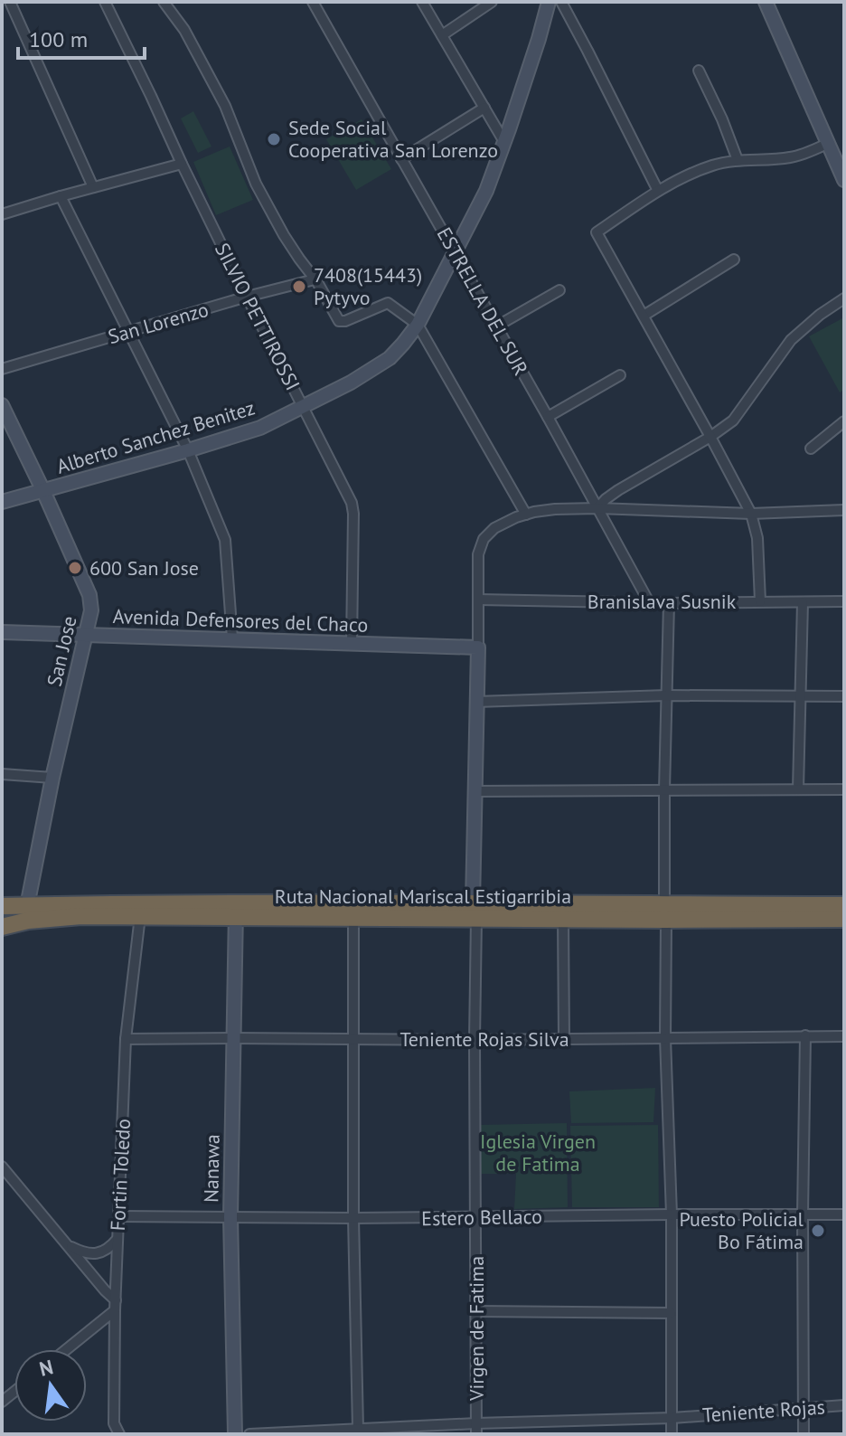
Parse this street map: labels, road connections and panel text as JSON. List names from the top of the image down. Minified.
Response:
{"streets":{"highway":["Ruta Nacional Mariscal Estigarribia"],"street":["ESTRELLA DEL SUR","SILVIO PETTIROSSI","San Lorenzo","Alberto Sanchez Benitez","Branislava Susnik","Avenida Defensores del Chaco","San Jose","Teniente Rojas Silva","Nanawa","Fortin Toledo","Estero Bellaco","Virgen de Fatima","Teniente Rojas"]},"crossings":[["ESTRELLA DEL SUR","Alberto Sanchez Benitez"],["ESTRELLA DEL SUR","Branislava Susnik"],["SILVIO PETTIROSSI","San Lorenzo"],["SILVIO PETTIROSSI","Alberto Sanchez Benitez"],["SILVIO PETTIROSSI","Avenida Defensores del Chaco"],["Alberto Sanchez Benitez","San Jose"],["Avenida Defensores del Chaco","San Jose"],["San Jose","Ruta Nacional Mariscal Estigarribia"],["Ruta Nacional Mariscal Estigarribia","Nanawa"],["Ruta Nacional Mariscal Estigarribia","Fortin Toledo"],["Ruta Nacional Mariscal Estigarribia","Virgen de Fatima"],["Teniente Rojas Silva","Nanawa"],["Teniente Rojas Silva","Fortin Toledo"],["Teniente Rojas Silva","Virgen de Fatima"],["Nanawa","Estero Bellaco"],["Fortin Toledo","Estero Bellaco"],["Estero Bellaco","Virgen de Fatima"],["Virgen de Fatima","Teniente Rojas"]],"parks":["Iglesia Virgen de Fatima"],"places":["Sede Social Cooperativa San Lorenzo","7408(15443) Pytyvo","600 San Jose","Puesto Policial Bo Fátima"],"scale_bar":"100 m","north":"top"}
